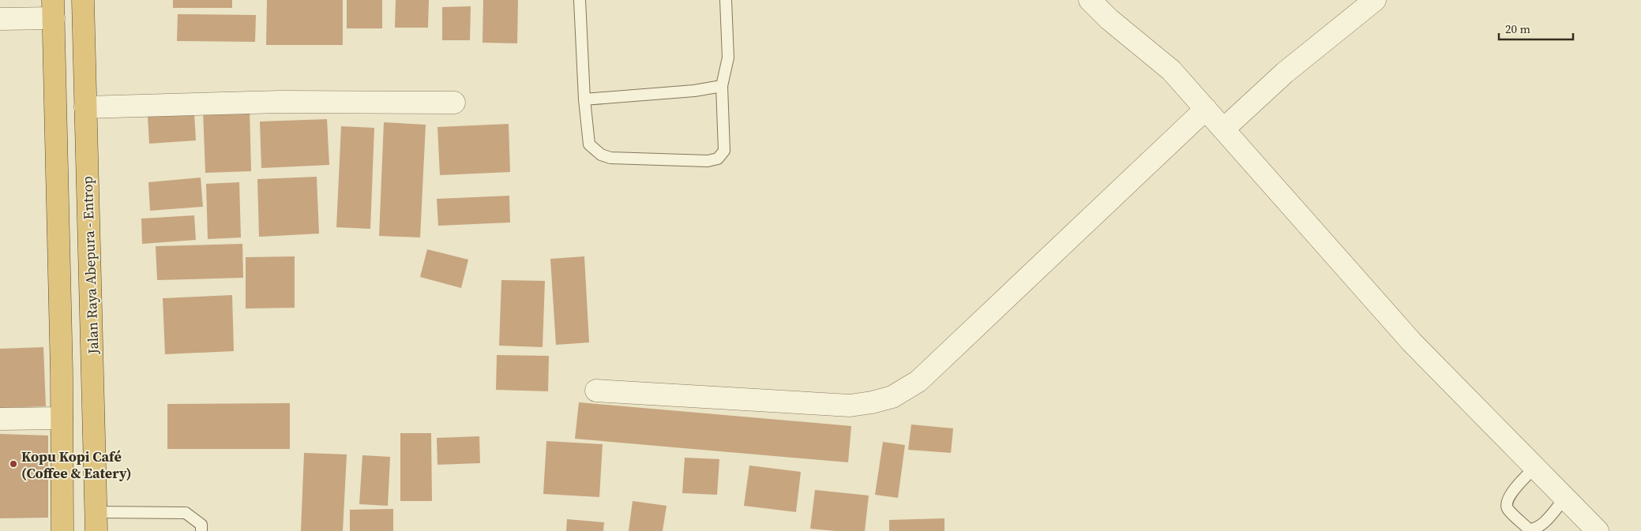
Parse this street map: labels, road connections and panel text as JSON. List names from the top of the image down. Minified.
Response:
{"streets":{"highway":["Jalan Raya Abepura - Entrop"]},"places":["Kopu Kopi Café (Coffee & Eatery)"],"scale_bar":"20 m"}
